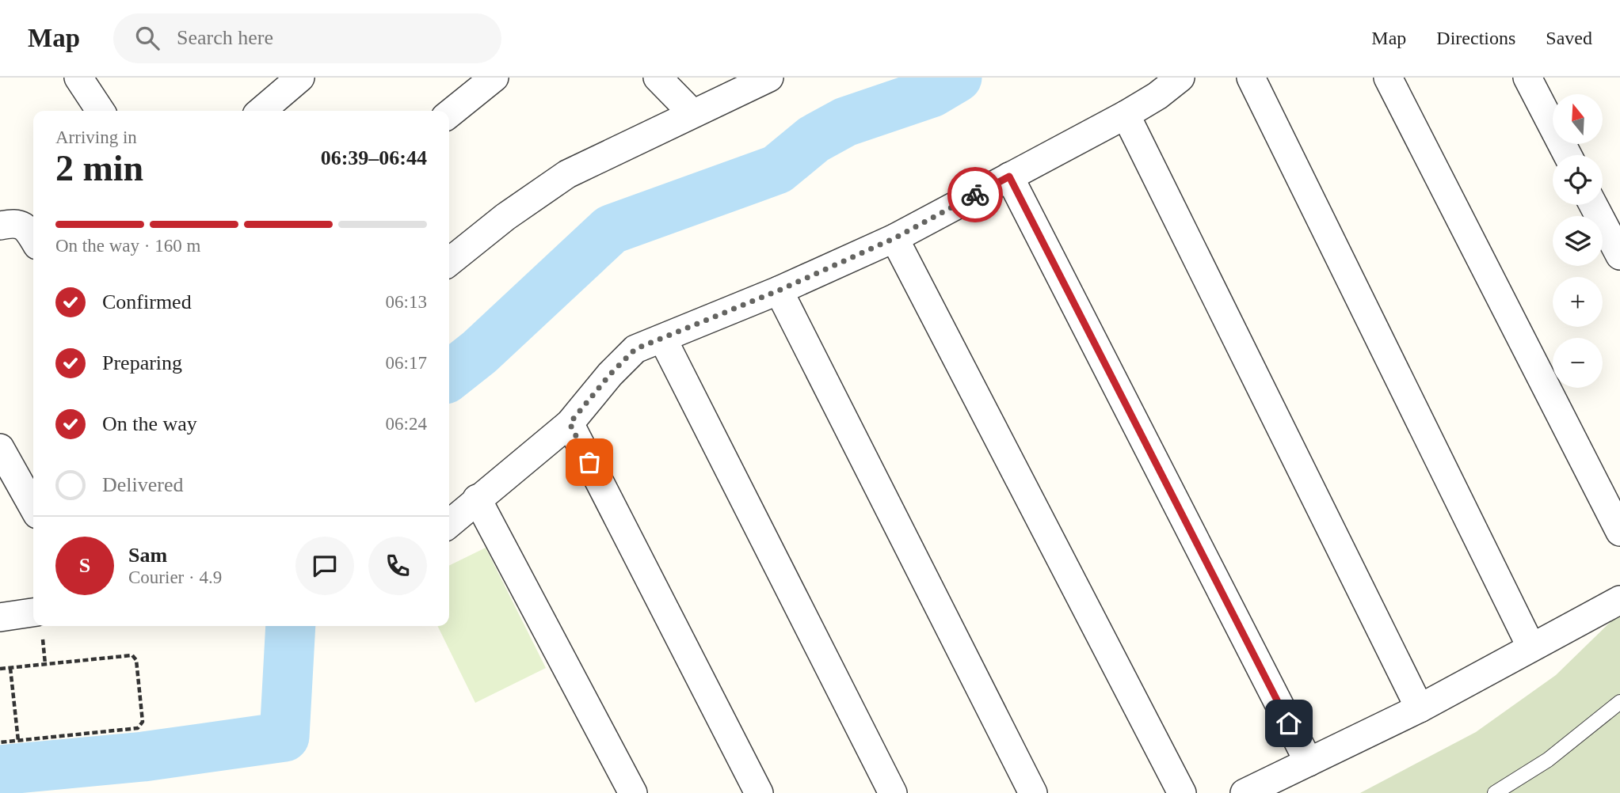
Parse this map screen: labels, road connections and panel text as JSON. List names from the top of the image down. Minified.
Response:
{"north":"top","page":{"header":"Map","search":"Search here","nav":["Map","Directions","Saved"],"map_buttons":["+","−"],"heading":["2 min","Arriving in","06:39–06:44"],"panel":["Sam","Courier · 4.9"],"bar":"On the way · 160 m","list":[["Confirmed","06:13"],["Preparing","06:17"],["On the way","06:24"],"Delivered"],"round":"S"}}
